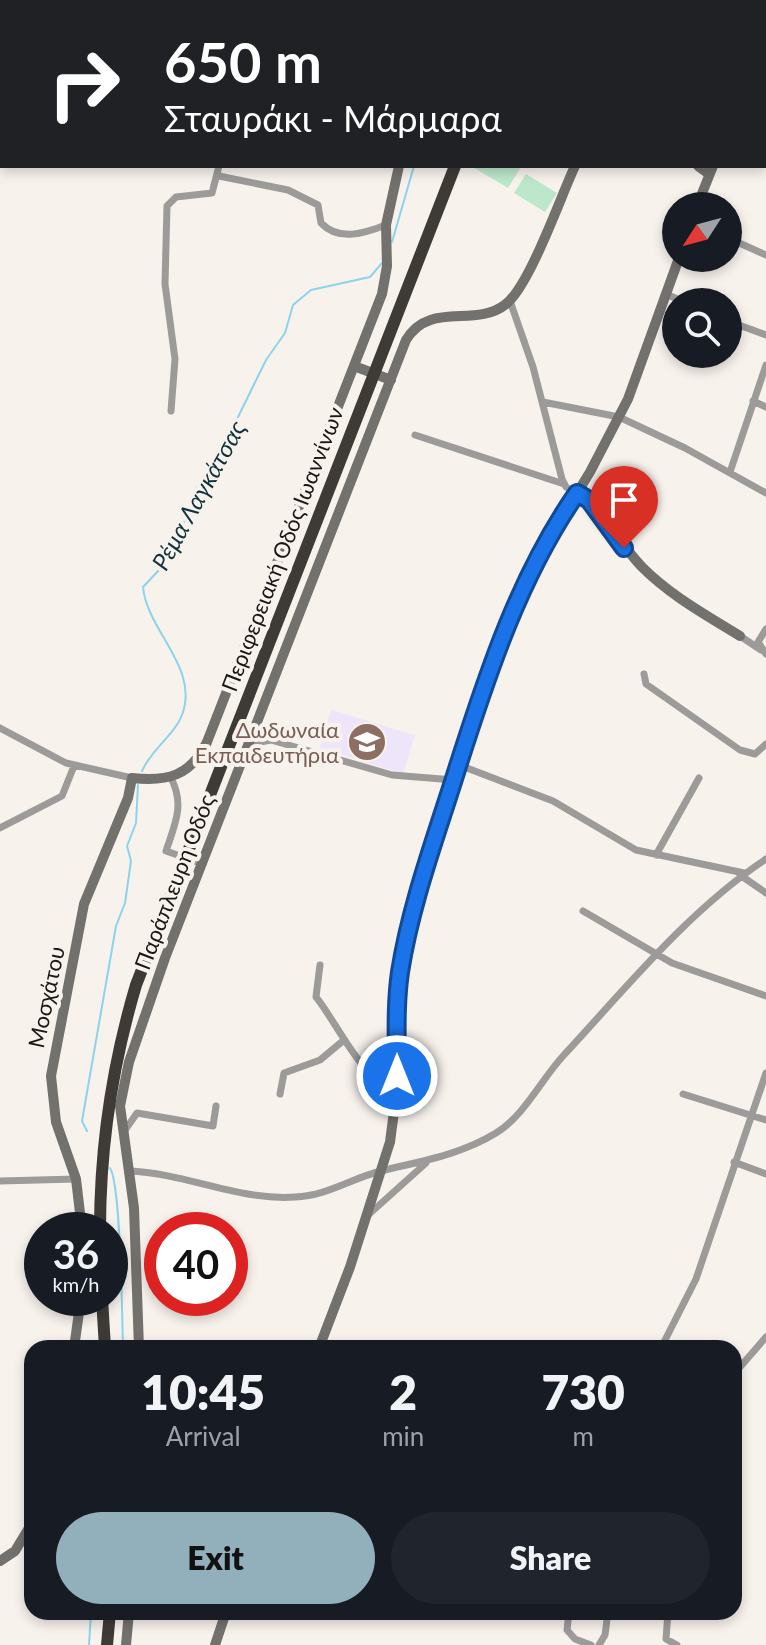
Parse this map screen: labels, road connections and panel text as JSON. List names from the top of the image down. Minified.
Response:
{"streets":{"highway":["Περιφερειακή Οδός Ιωαννίνων"],"street":["Παράπλευρη Οδός","Μοσχάτου"]},"crossings":[["Παράπλευρη Οδός","Μοσχάτου"]],"water":["Ρέμα Λαγκάτσας"],"places":{"school or university":["Δωδωναία Εκπαιδευτήρια"]},"north":"bottom left","page":{"turn":["650 m","Σταυράκι - Μάρμαρα"],"speed":"36 km/h","limit":"40","eta":["10:45","Arrival","2","min","730","m"],"buttons":["Exit","Share"]}}
